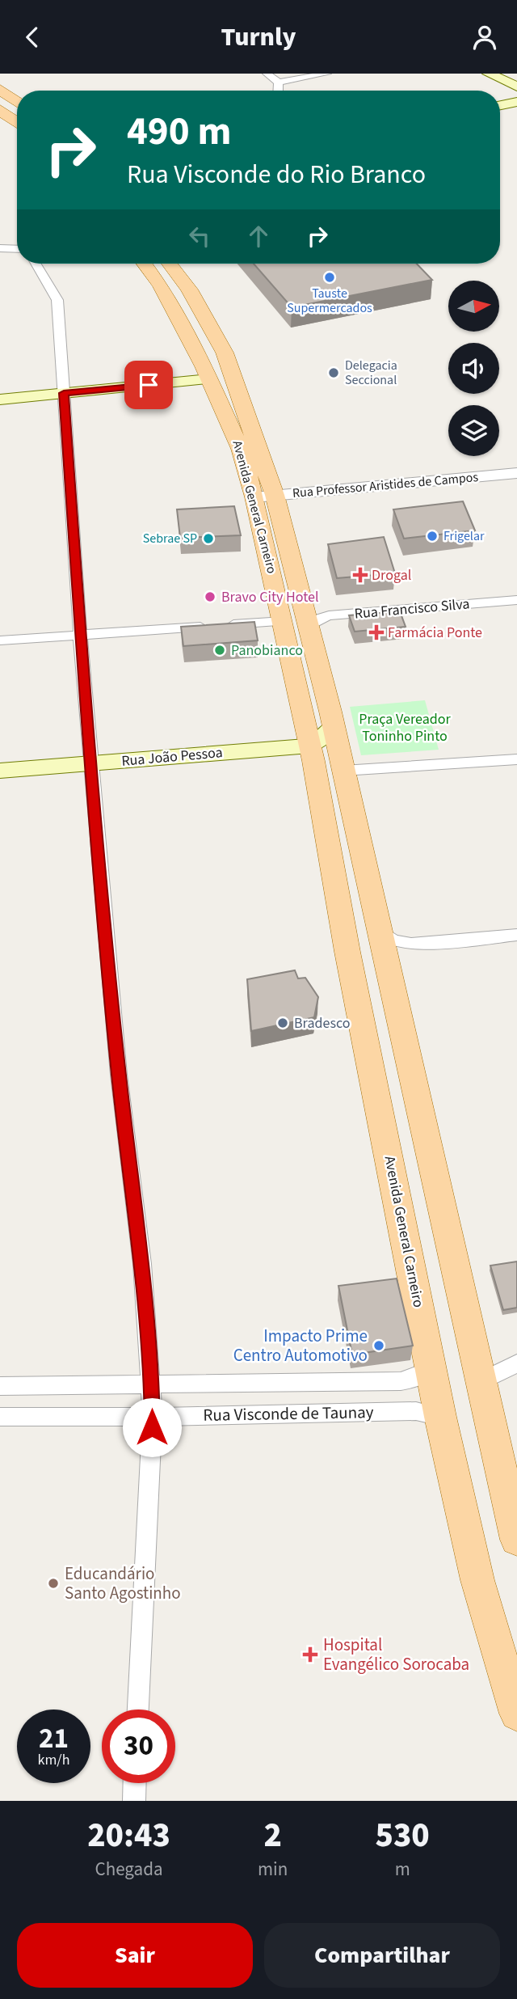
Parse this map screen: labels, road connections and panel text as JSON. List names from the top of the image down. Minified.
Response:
{"streets":{"main road":["Avenida General Carneiro","Rua João Pessoa"],"street":["Rua Professor Aristides de Campos","Rua Francisco Silva","Rua Visconde de Taunay"]},"crossings":[["Rua Professor Aristides de Campos","Avenida General Carneiro"],["Avenida General Carneiro","Rua Francisco Silva"],["Avenida General Carneiro","Rua João Pessoa"],["Avenida General Carneiro","Rua Visconde de Taunay"]],"parks":["Praça Vereador Toninho Pinto"],"places":{"other":["Tauste Supermercados","Delegacia Seccional","Frigelar","Sebrae SP","Bravo City Hotel","Panobianco","Bradesco","Impacto Prime Centro Automotivo","Educandário Santo Agostinho"],"health":["Drogal","Farmácia Ponte","Hospital Evangélico Sorocaba"]},"north":"right","page":{"header":"Turnly","turn":["490 m","Rua Visconde do Rio Branco"],"speed":"21 km/h","limit":"30","eta":["20:43","Chegada","2","min","530","m"],"buttons":["Sair","Compartilhar"]}}
